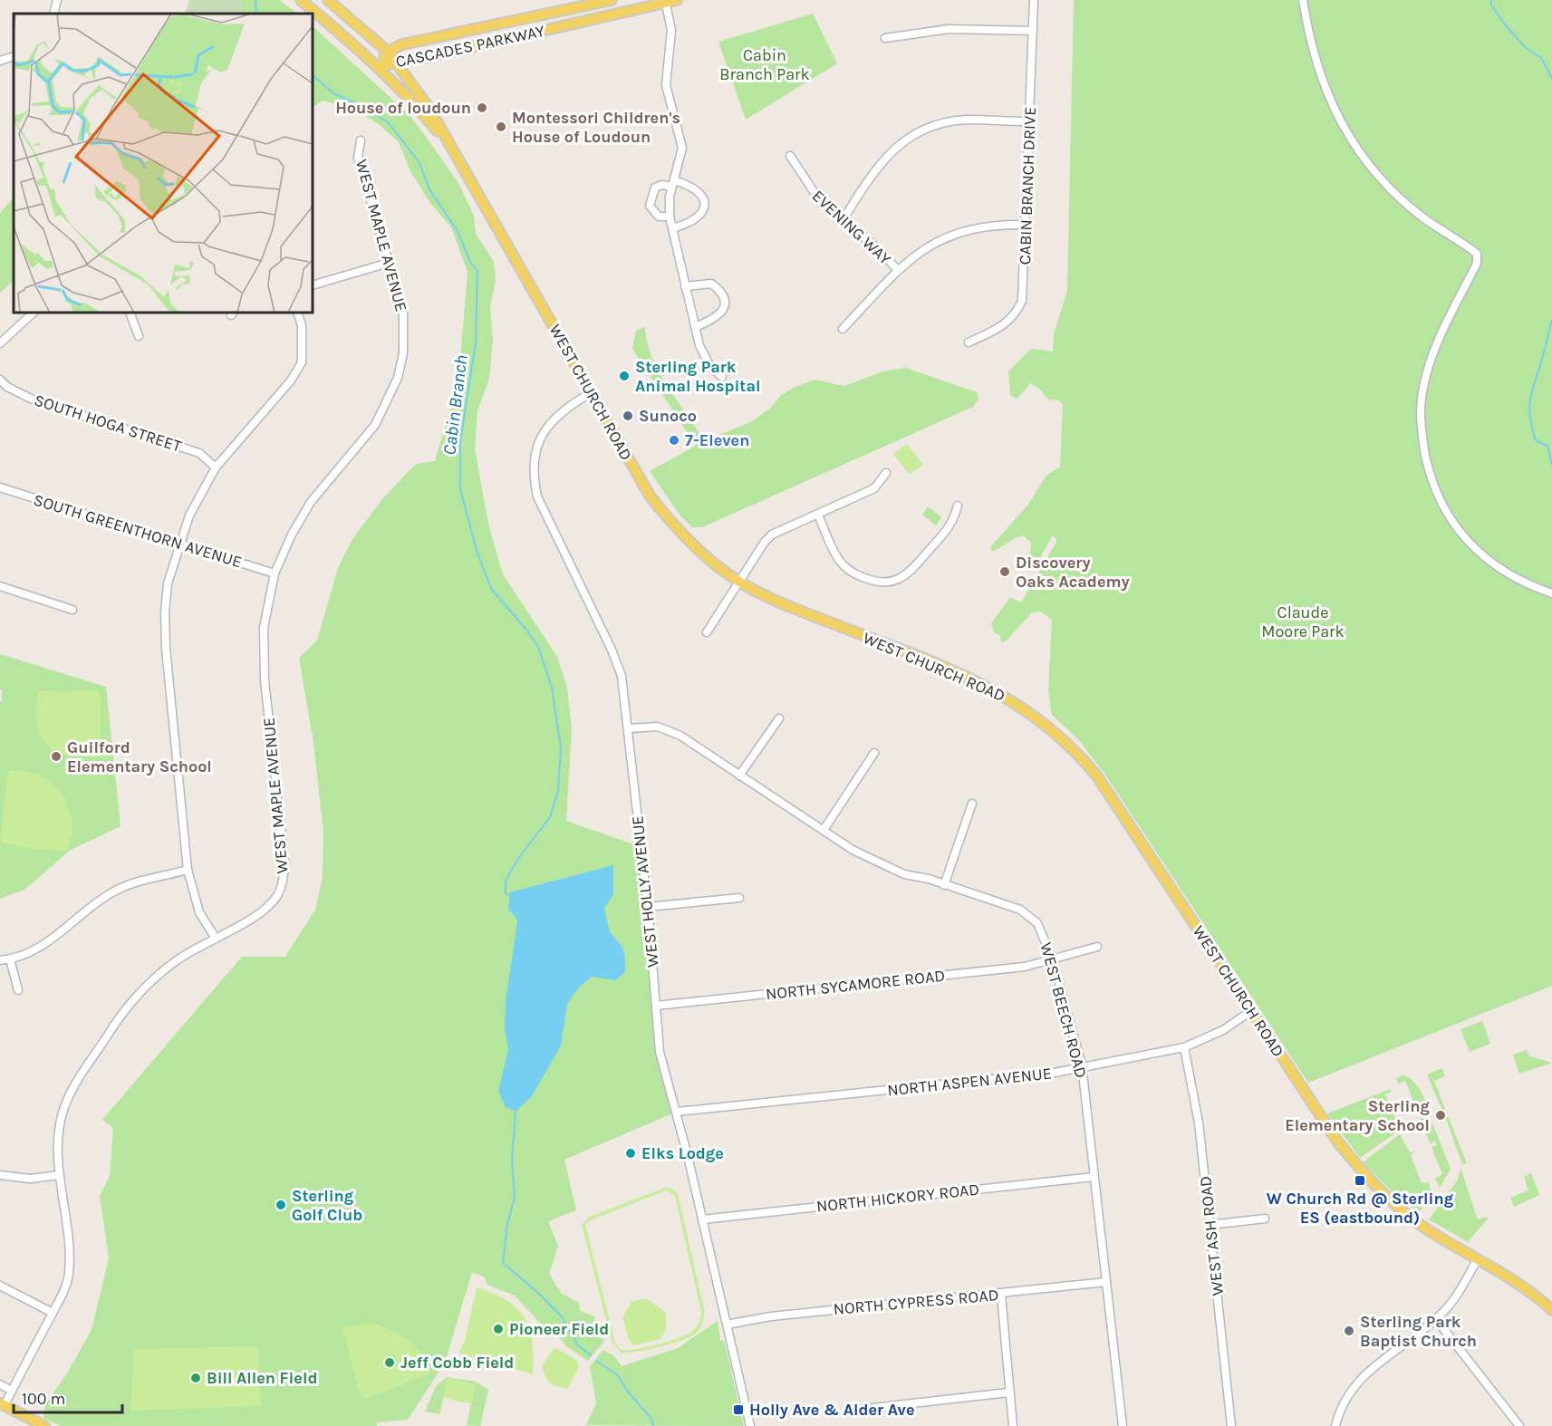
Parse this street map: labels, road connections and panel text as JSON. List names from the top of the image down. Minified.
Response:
{"streets":{"main road":["CASCADES PARKWAY","WEST CHURCH ROAD"],"street":["CABIN BRANCH DRIVE","EVENING WAY","WEST MAPLE AVENUE","SOUTH HOGA STREET","SOUTH GREENTHORN AVENUE","WEST HOLLY AVENUE","NORTH SYCAMORE ROAD","WEST BEECH ROAD","NORTH ASPEN AVENUE","NORTH HICKORY ROAD","WEST ASH ROAD","NORTH CYPRESS ROAD"]},"crossings":[["CASCADES PARKWAY","WEST CHURCH ROAD"],["WEST MAPLE AVENUE","SOUTH GREENTHORN AVENUE"],["WEST CHURCH ROAD","WEST HOLLY AVENUE"],["WEST CHURCH ROAD","NORTH ASPEN AVENUE"],["WEST HOLLY AVENUE","NORTH SYCAMORE ROAD"],["WEST HOLLY AVENUE","WEST BEECH ROAD"],["WEST HOLLY AVENUE","NORTH ASPEN AVENUE"],["WEST HOLLY AVENUE","NORTH HICKORY ROAD"],["WEST HOLLY AVENUE","NORTH CYPRESS ROAD"],["NORTH SYCAMORE ROAD","WEST BEECH ROAD"],["WEST BEECH ROAD","NORTH ASPEN AVENUE"],["WEST BEECH ROAD","NORTH HICKORY ROAD"],["WEST BEECH ROAD","NORTH CYPRESS ROAD"],["NORTH ASPEN AVENUE","WEST ASH ROAD"]],"water":["Cabin Branch"],"parks":["Cabin Branch Park","Claude Moore Park"],"places":{"other":["House of loudoun","Montessori Children's House of Loudoun","Sterling Park Animal Hospital","Sunoco","7-Eleven","Discovery Oaks Academy","Guilford Elementary School","Sterling Elementary School","Elks Lodge","Sterling Golf Club","Pioneer Field","Sterling Park Baptist Church","Jeff Cobb Field","Bill Allen Field"],"transit":["W Church Rd @ Sterling ES (eastbound)","Holly Ave & Alder Ave"]},"scale_bar":"100 m"}
